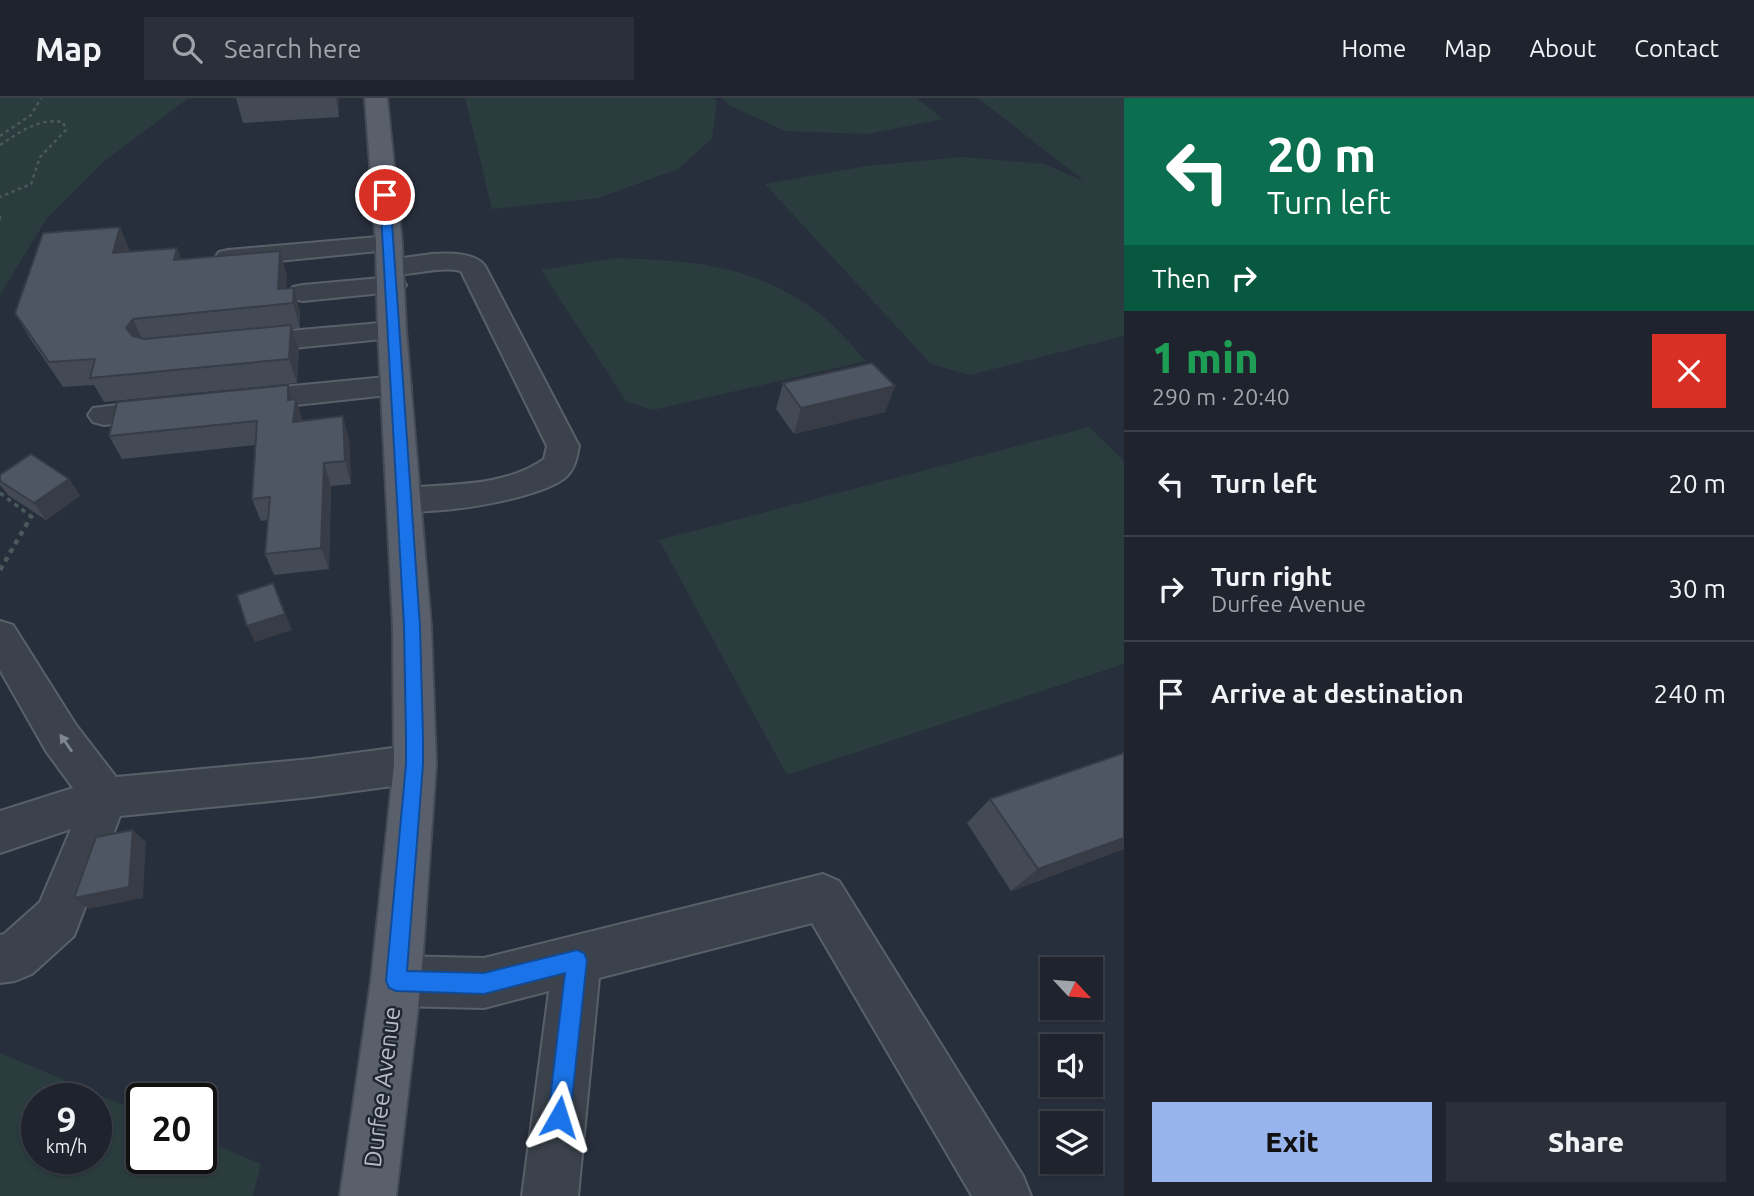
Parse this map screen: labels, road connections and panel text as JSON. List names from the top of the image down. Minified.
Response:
{"streets":{"main road":["Durfee Avenue"]},"north":"bottom right","page":{"header":"Map","search":"Search here","nav":["Home","Map","About","Contact"],"turn":["20 m","Turn left"],"then":"Then","heading":["1 min","290 m · 20:40"],"list":[{"name":"Turn left","value":"20 m"},{"name":"Turn right","note":"Durfee Avenue","value":"30 m"},{"name":"Arrive at destination","value":"240 m"}],"speed":"9 km/h","limit":"20","buttons":["Exit","Share"]}}
